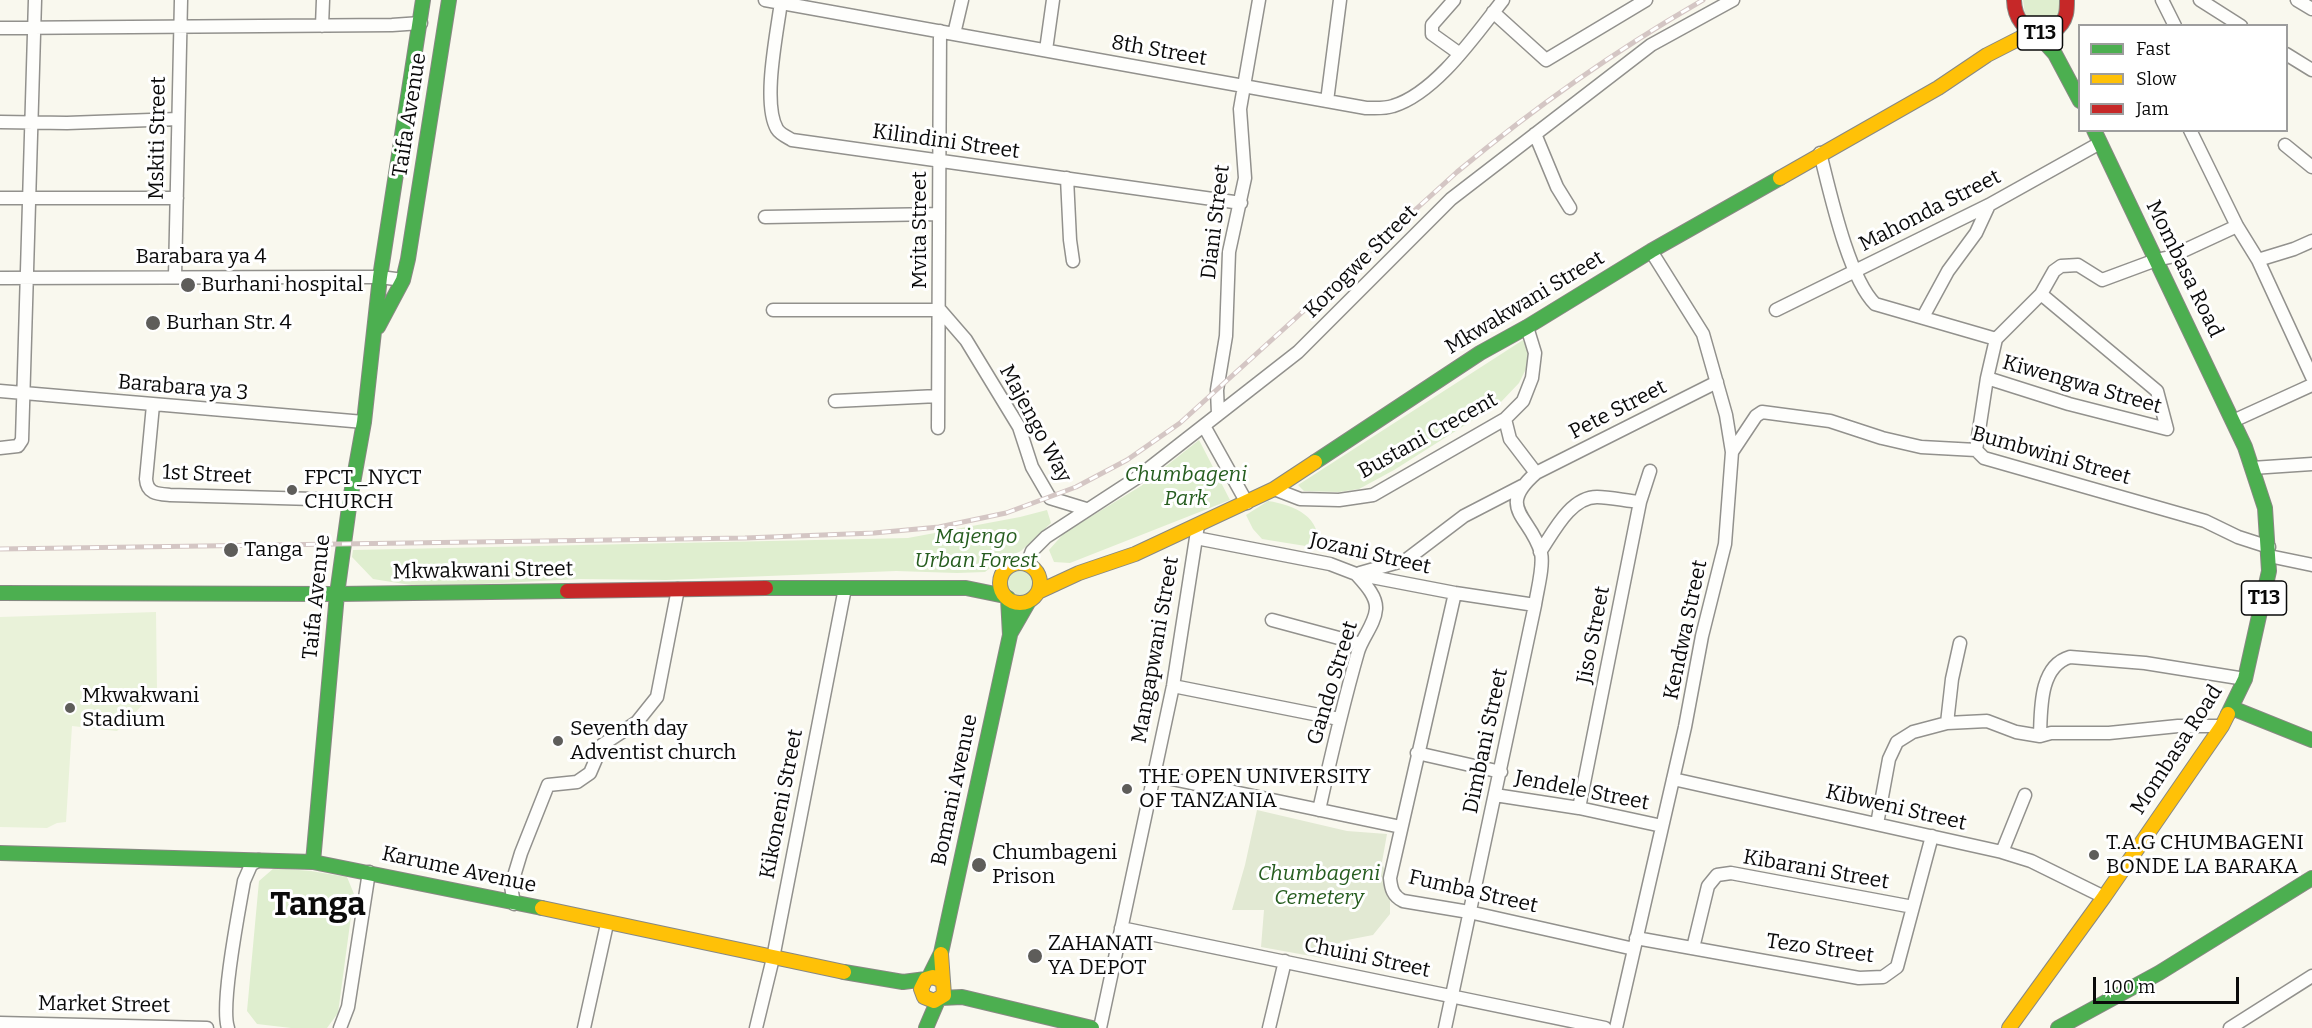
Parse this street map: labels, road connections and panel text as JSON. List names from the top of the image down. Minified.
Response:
{"streets":{"main road":["T13","Taifa Avenue","Mombasa Road","Mkwakwani Street","Bomani Avenue","Karume Avenue"],"street":["8th Street","Mskiti Street","Kilindini Street","Mahonda Street","Diani Street","Mvita Street","Barabara ya 4","Korogwe Street","Kiwengwa Street","Barabara ya 3","Pete Street","Majengo Way","Bustani Crecent","Bumbwini Street","1st Street","Jozani Street","Kendwa Street","Jiso Street","Mangapwani Street","Gando Street","Dimbani Street","Jendele Street","Kikoneni Street","Kibweni Street","Kibarani Street","Fumba Street","Tezo Street","Chuini Street","Market Street"]},"crossings":[["8th Street","Kilindini Street"],["8th Street","Diani Street"],["8th Street","Mvita Street"],["Taifa Avenue","Barabara ya 4"],["Taifa Avenue","Mkwakwani Street"],["Taifa Avenue","Barabara ya 3"],["Taifa Avenue","1st Street"],["Taifa Avenue","Karume Avenue"],["Mskiti Street","Barabara ya 4"],["Kilindini Street","Diani Street"],["Kilindini Street","Mvita Street"],["Mahonda Street","Mombasa Road"],["Diani Street","Korogwe Street"],["Mvita Street","Majengo Way"],["Korogwe Street","Majengo Way"],["Mombasa Road","Bumbwini Street"],["Mombasa Road","Kibweni Street"],["Mkwakwani Street","Bustani Crecent"],["Mkwakwani Street","Jozani Street"],["Mkwakwani Street","Kendwa Street"],["Mkwakwani Street","Mangapwani Street"],["Mkwakwani Street","Kikoneni Street"],["Barabara ya 3","1st Street"],["Pete Street","Kendwa Street"],["Bumbwini Street","Kendwa Street"],["Jozani Street","Mangapwani Street"],["Jozani Street","Gando Street"],["Jozani Street","Dimbani Street"],["Jozani Street","Fumba Street"],["Kendwa Street","Jendele Street"],["Kendwa Street","Kibweni Street"],["Kendwa Street","Fumba Street"],["Kendwa Street","Tezo Street"],["Jiso Street","Jendele Street"],["Mangapwani Street","Chuini Street"],["Dimbani Street","Jendele Street"],["Dimbani Street","Fumba Street"],["Dimbani Street","Chuini Street"],["Kikoneni Street","Karume Avenue"],["Kibweni Street","Tezo Street"],["Kibarani Street","Tezo Street"],["Fumba Street","Tezo Street"]],"districts":["Tanga"],"parks":["Chumbageni Park","Majengo Urban Forest","Chumbageni Cemetery"],"places":["Burhani hospital","Burhan Str. 4","FPCT _NYCT CHURCH","Tanga","Mkwakwani Stadium","Seventh day Adventist church","THE OPEN UNIVERSITY OF TANZANIA","T.A.G CHUMBAGENI BONDE LA BARAKA","Chumbageni Prison","ZAHANATI YA DEPOT"],"legend":["Fast","Slow","Jam"],"scale_bar":"100 m"}
